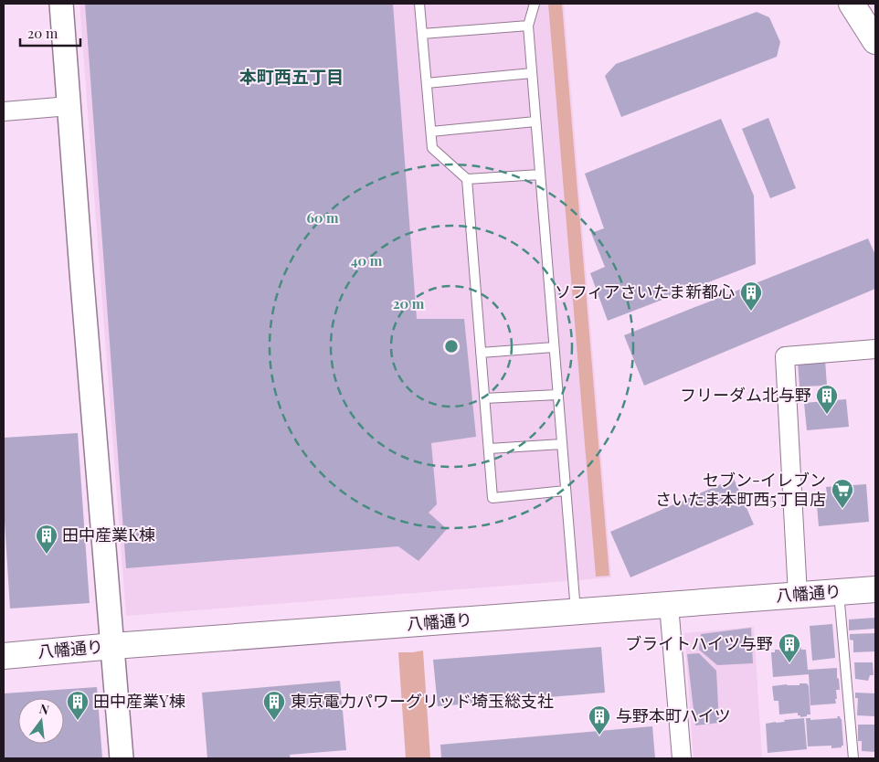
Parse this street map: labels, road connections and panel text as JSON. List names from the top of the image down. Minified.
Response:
{"streets":{"main road":["八幡通り"]},"districts":["本町西五丁目"],"places":{"building":["ソフィアさいたま新都心","フリーダム北与野","田中産業K棟","ブライトハイツ与野","田中産業Y棟","東京電力パワーグリッド埼玉総支社","与野本町ハイツ"],"supermarket":["セブン-イレブン さいたま本町西5丁目店"]},"scale_bar":"20 m","north":"top","rings":["60 m","40 m","20 m"]}
